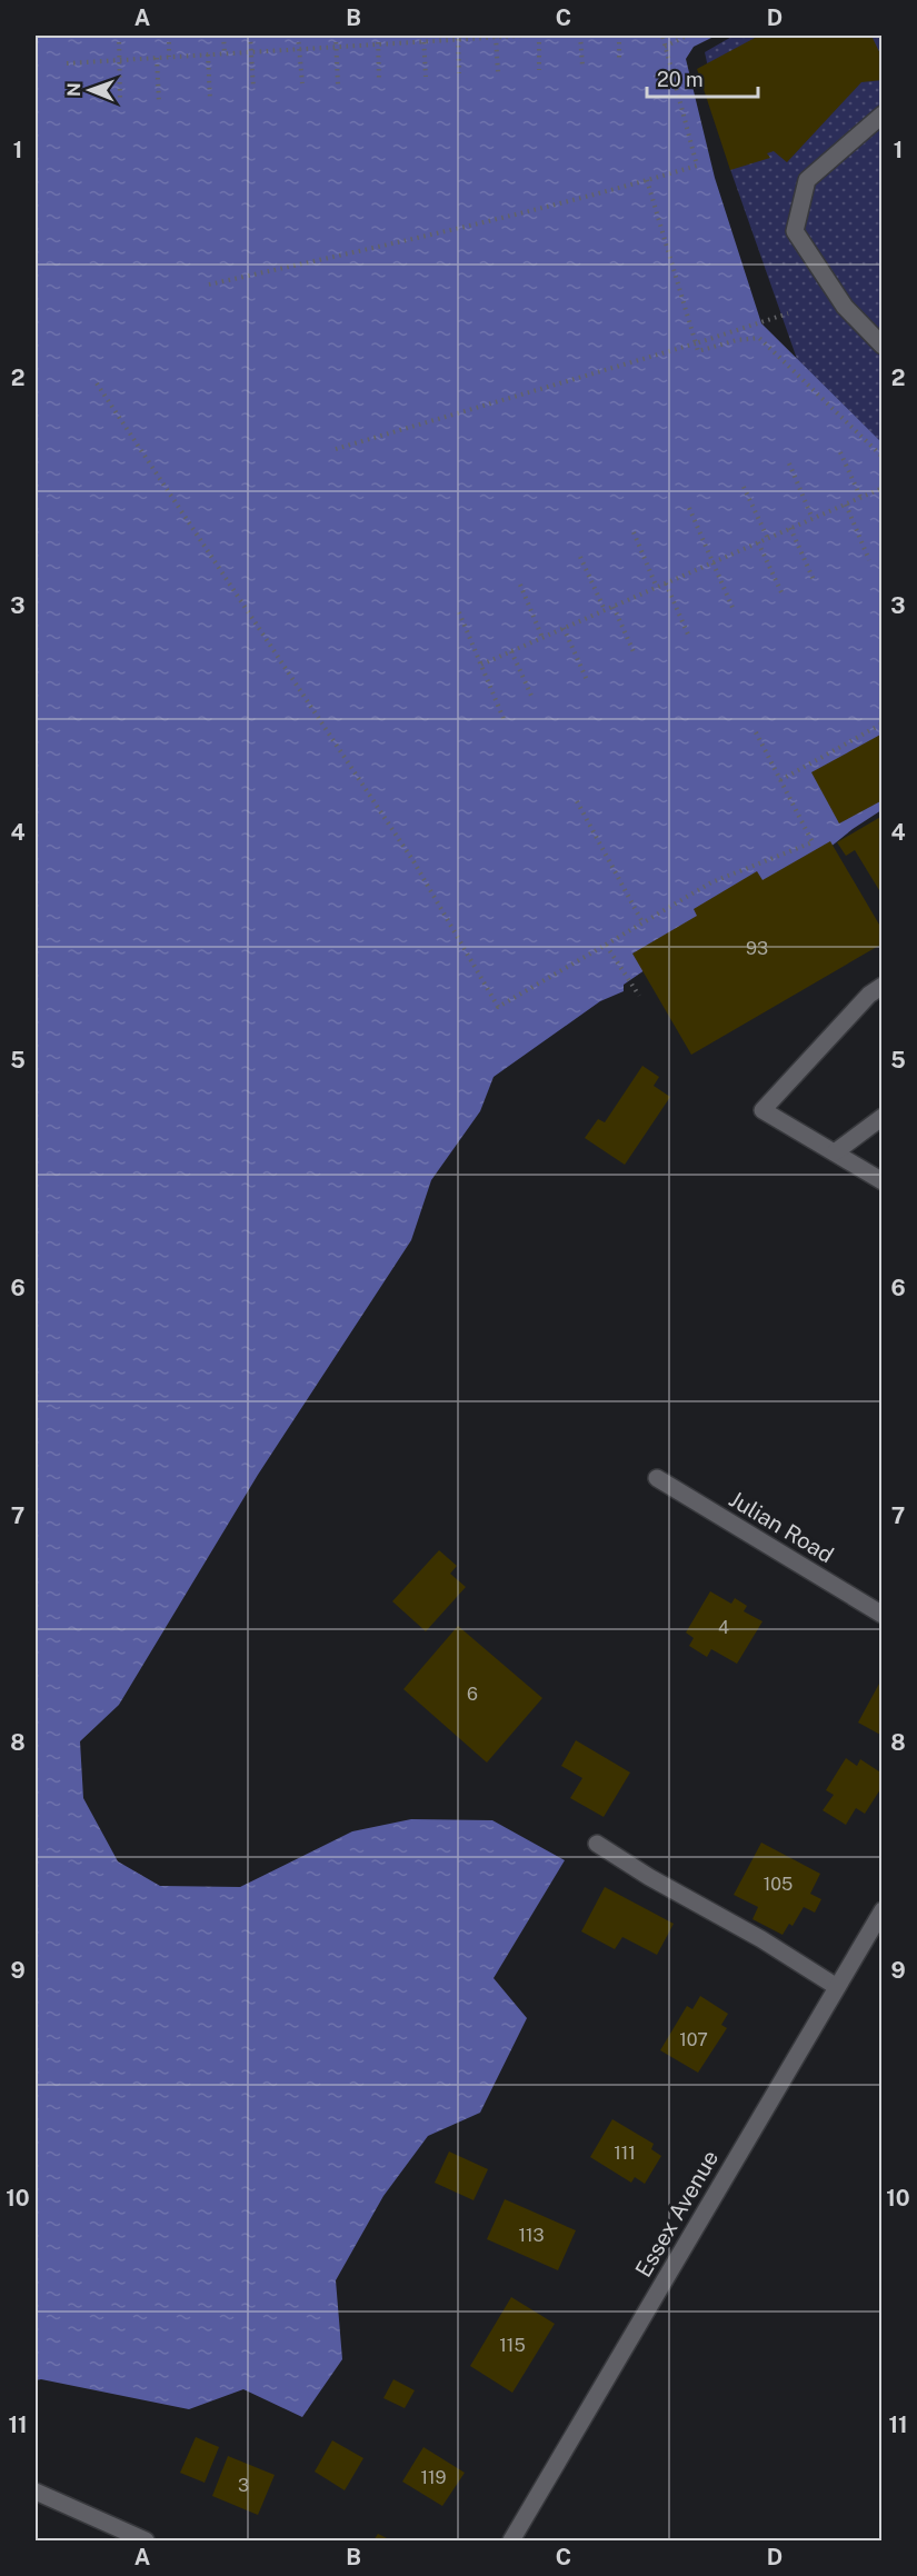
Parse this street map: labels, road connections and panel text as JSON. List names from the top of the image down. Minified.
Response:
{"streets":{"street":["Julian Road","Essex Avenue"]},"house_numbers":["93","4","6","105","107","111","113","115","119","3"],"scale_bar":"20 m","north":"left","grid":{"columns":["A","B","C","D"],"rows":["1","2","3","4","5","6","7","8","9","10","11"]}}
